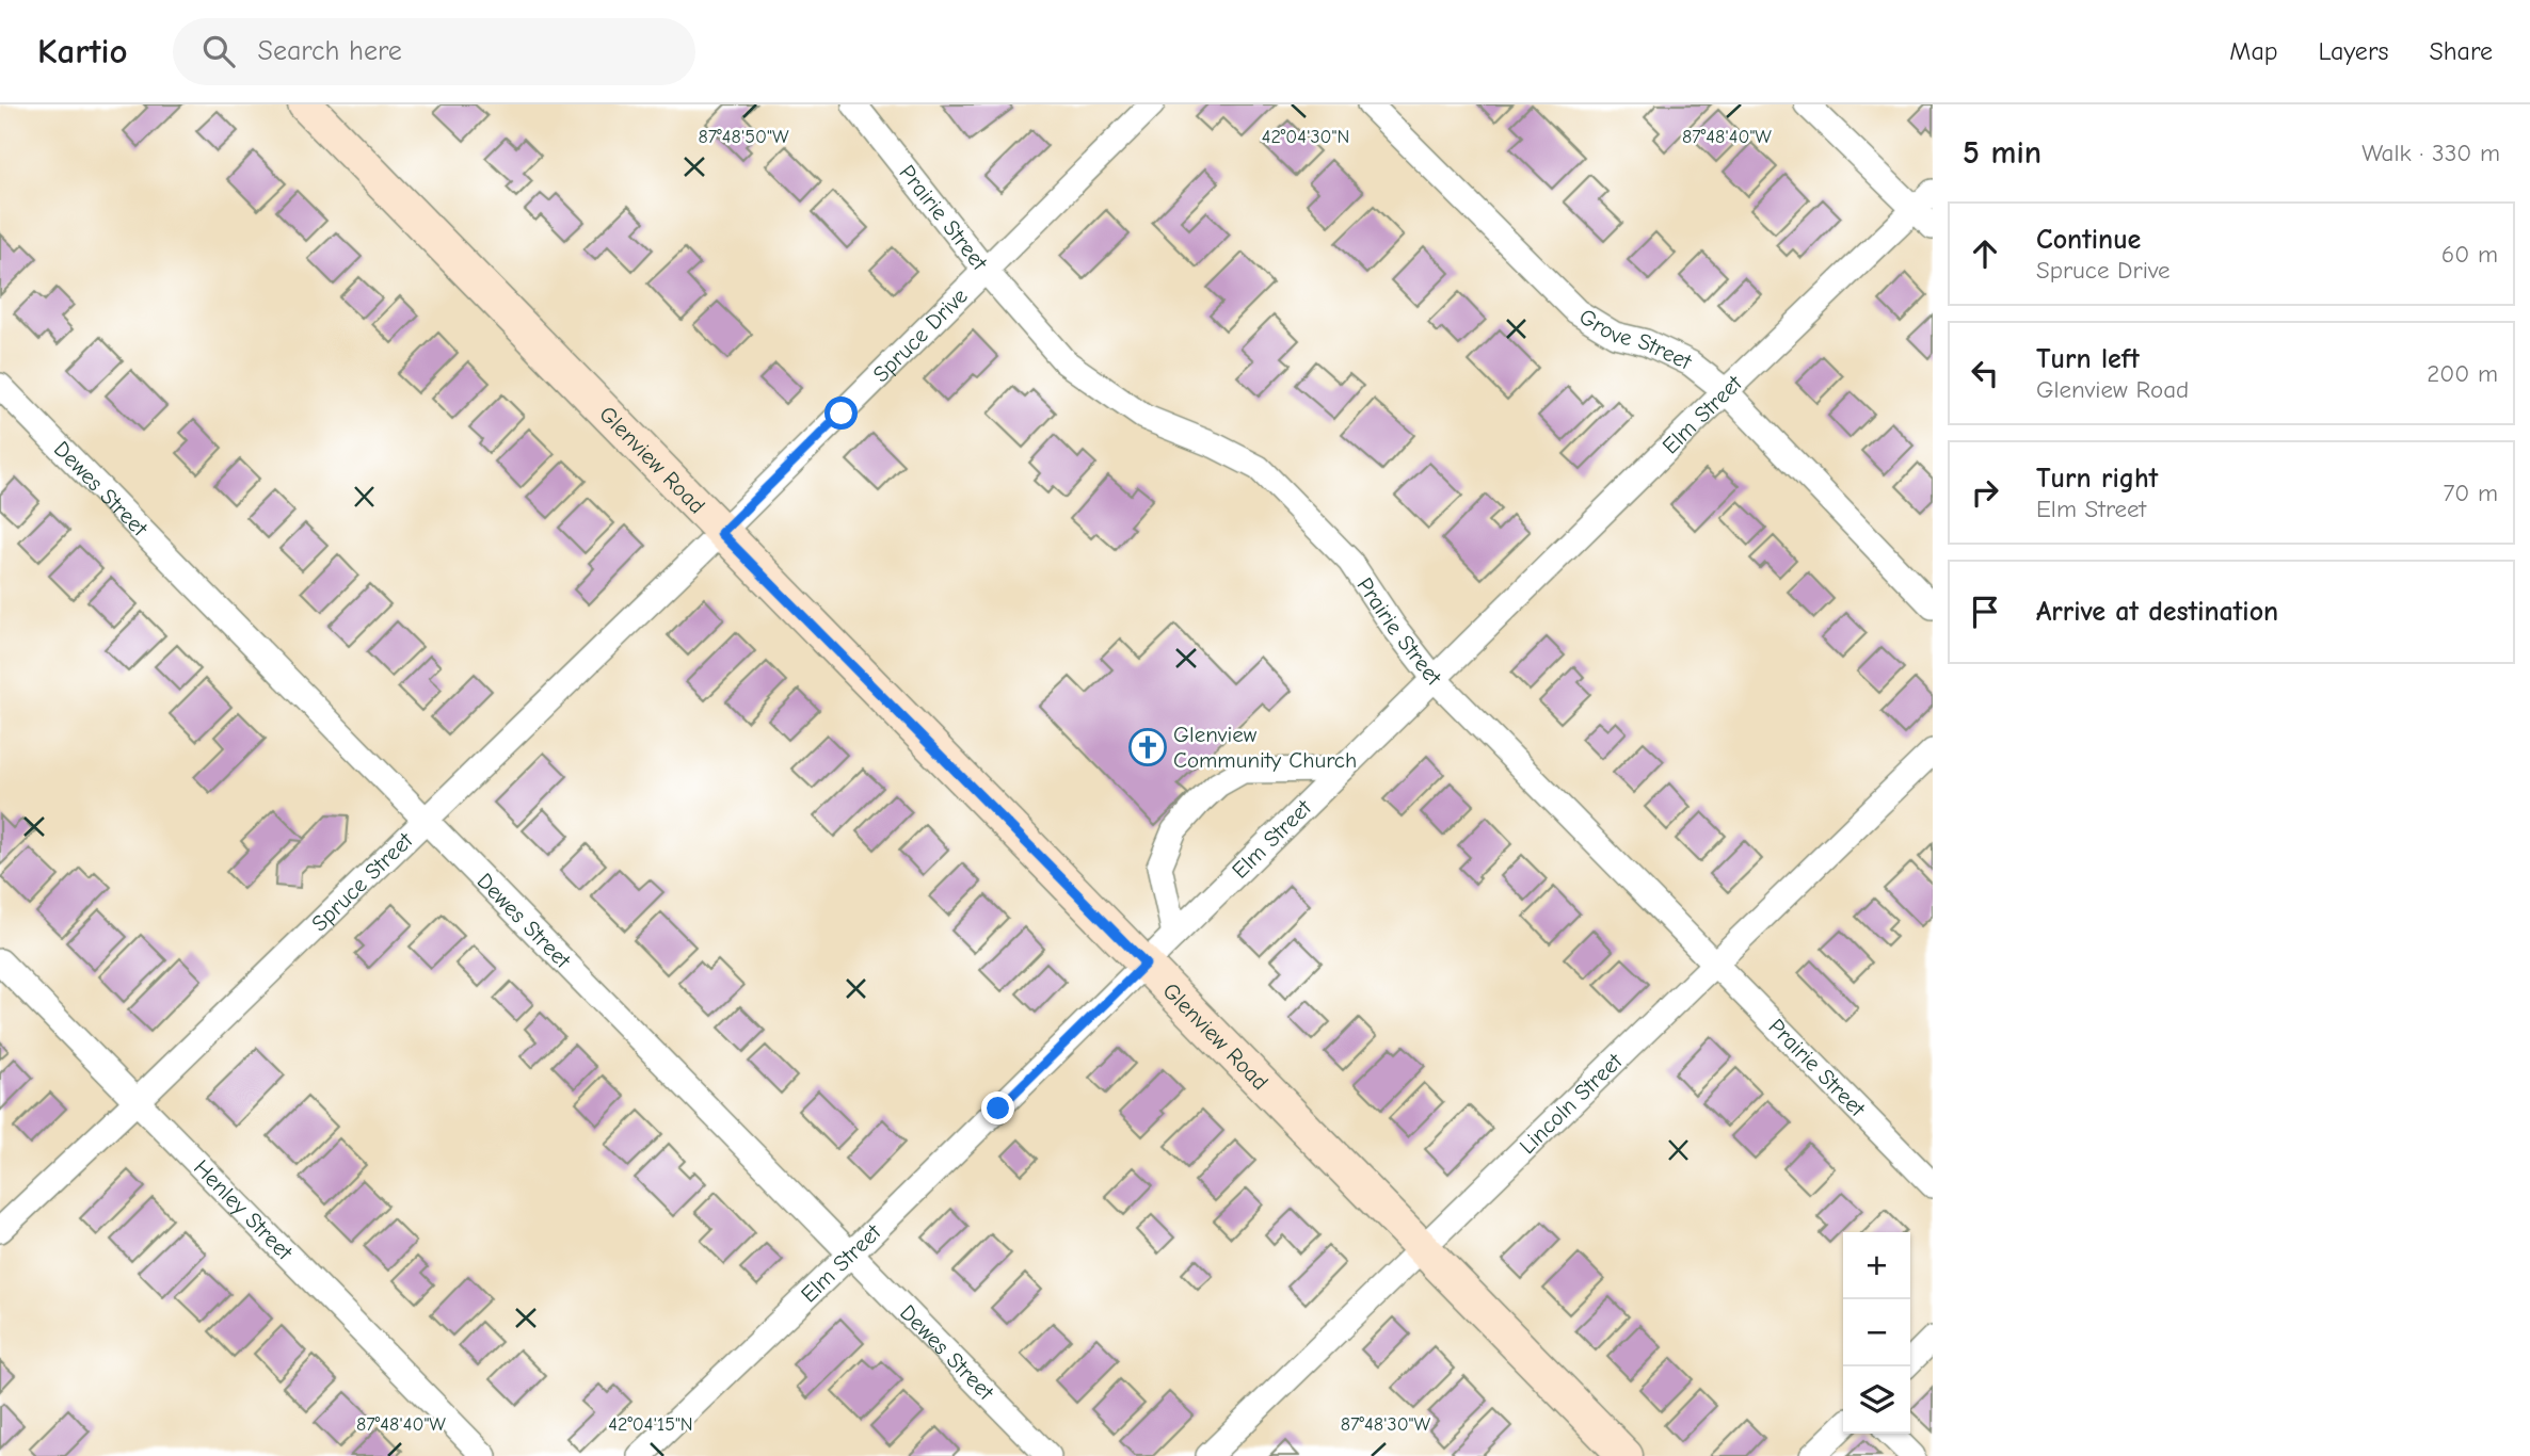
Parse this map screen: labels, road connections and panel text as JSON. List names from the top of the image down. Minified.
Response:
{"streets":{"main road":["Glenview Road"],"street":["Prairie Street","Spruce Drive","Grove Street","Elm Street","Dewes Street","Spruce Street","Lincoln Street","Henley Street"]},"crossings":[["Prairie Street","Spruce Drive"],["Prairie Street","Elm Street"],["Prairie Street","Lincoln Street"],["Spruce Drive","Glenview Road"],["Spruce Drive","Spruce Street"],["Grove Street","Elm Street"],["Elm Street","Glenview Road"],["Elm Street","Dewes Street"],["Glenview Road","Spruce Street"],["Glenview Road","Lincoln Street"],["Dewes Street","Spruce Street"],["Spruce Street","Henley Street"]],"places":{"church":["Glenview Community Church"]},"page":{"header":"Kartio","search":"Search here","nav":["Map","Layers","Share"],"heading":["5 min","Walk · 330 m"],"list":[["Continue","Spruce Drive","60 m"],["Turn left","Glenview Road","200 m"],["Turn right","Elm Street","70 m"],"Arrive at destination"],"map_buttons":["+","−"]},"coordinates":["87°48'50\"W","42°04'30\"N","87°48'40\"W","42°04'15\"N","87°48'30\"W"]}
